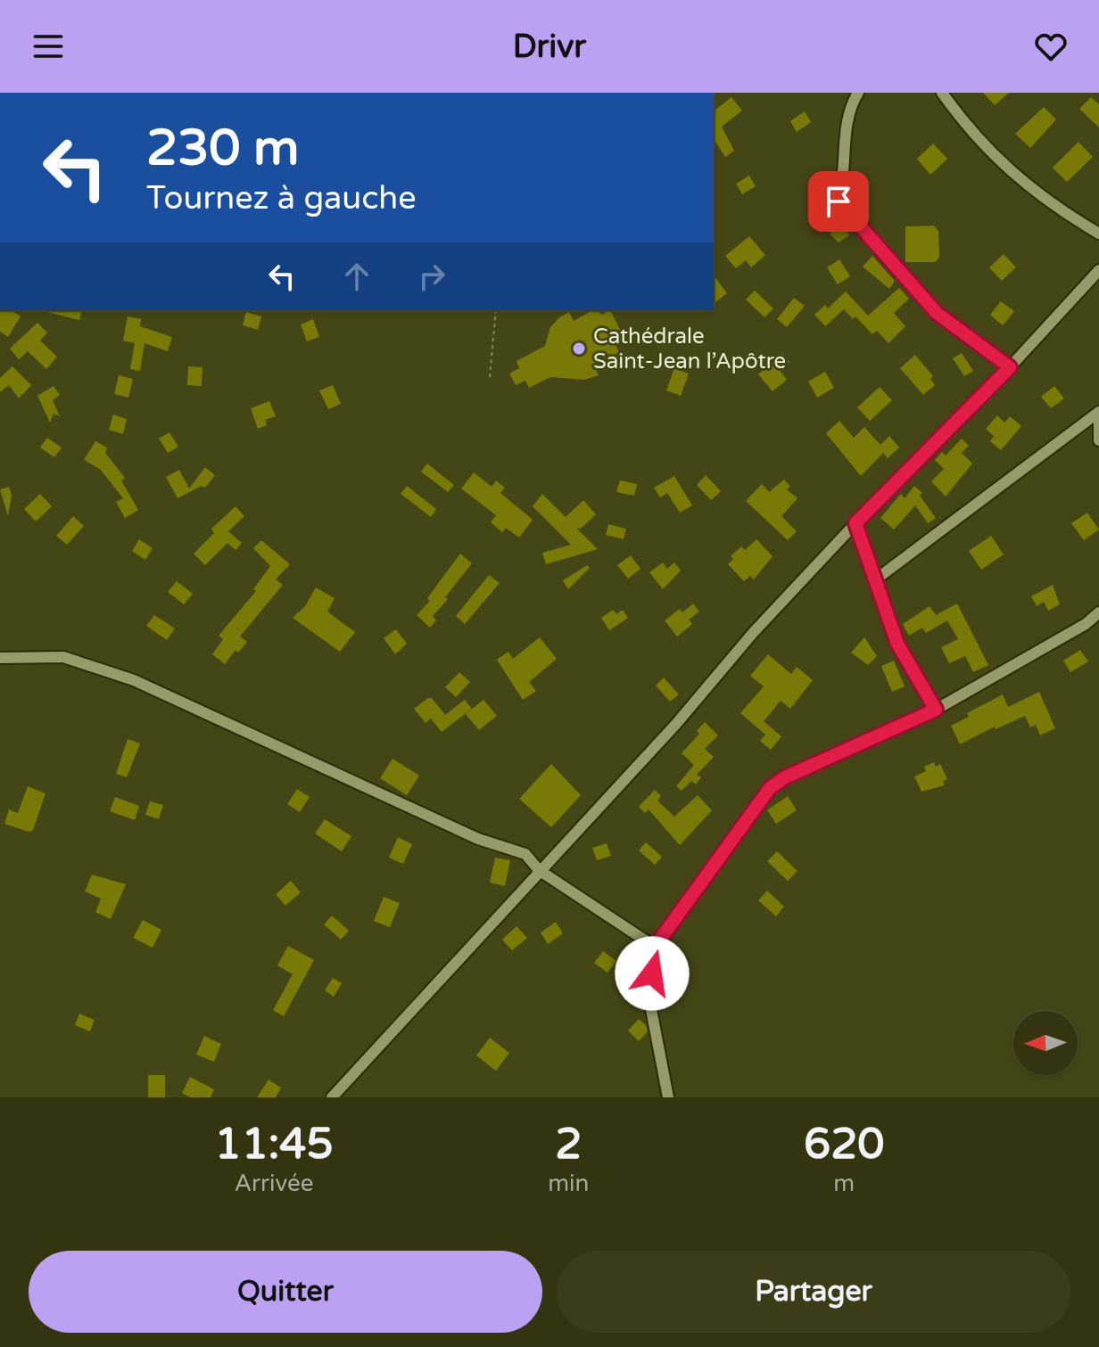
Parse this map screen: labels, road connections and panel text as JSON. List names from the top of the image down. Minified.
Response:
{"places":["Cathédrale Saint-Jean l’Apôtre"],"north":"left","page":{"header":"Drivr","turn":["230 m","Tournez à gauche"],"eta":["11:45","Arrivée","2","min","620","m"],"buttons":["Quitter","Partager"]}}
